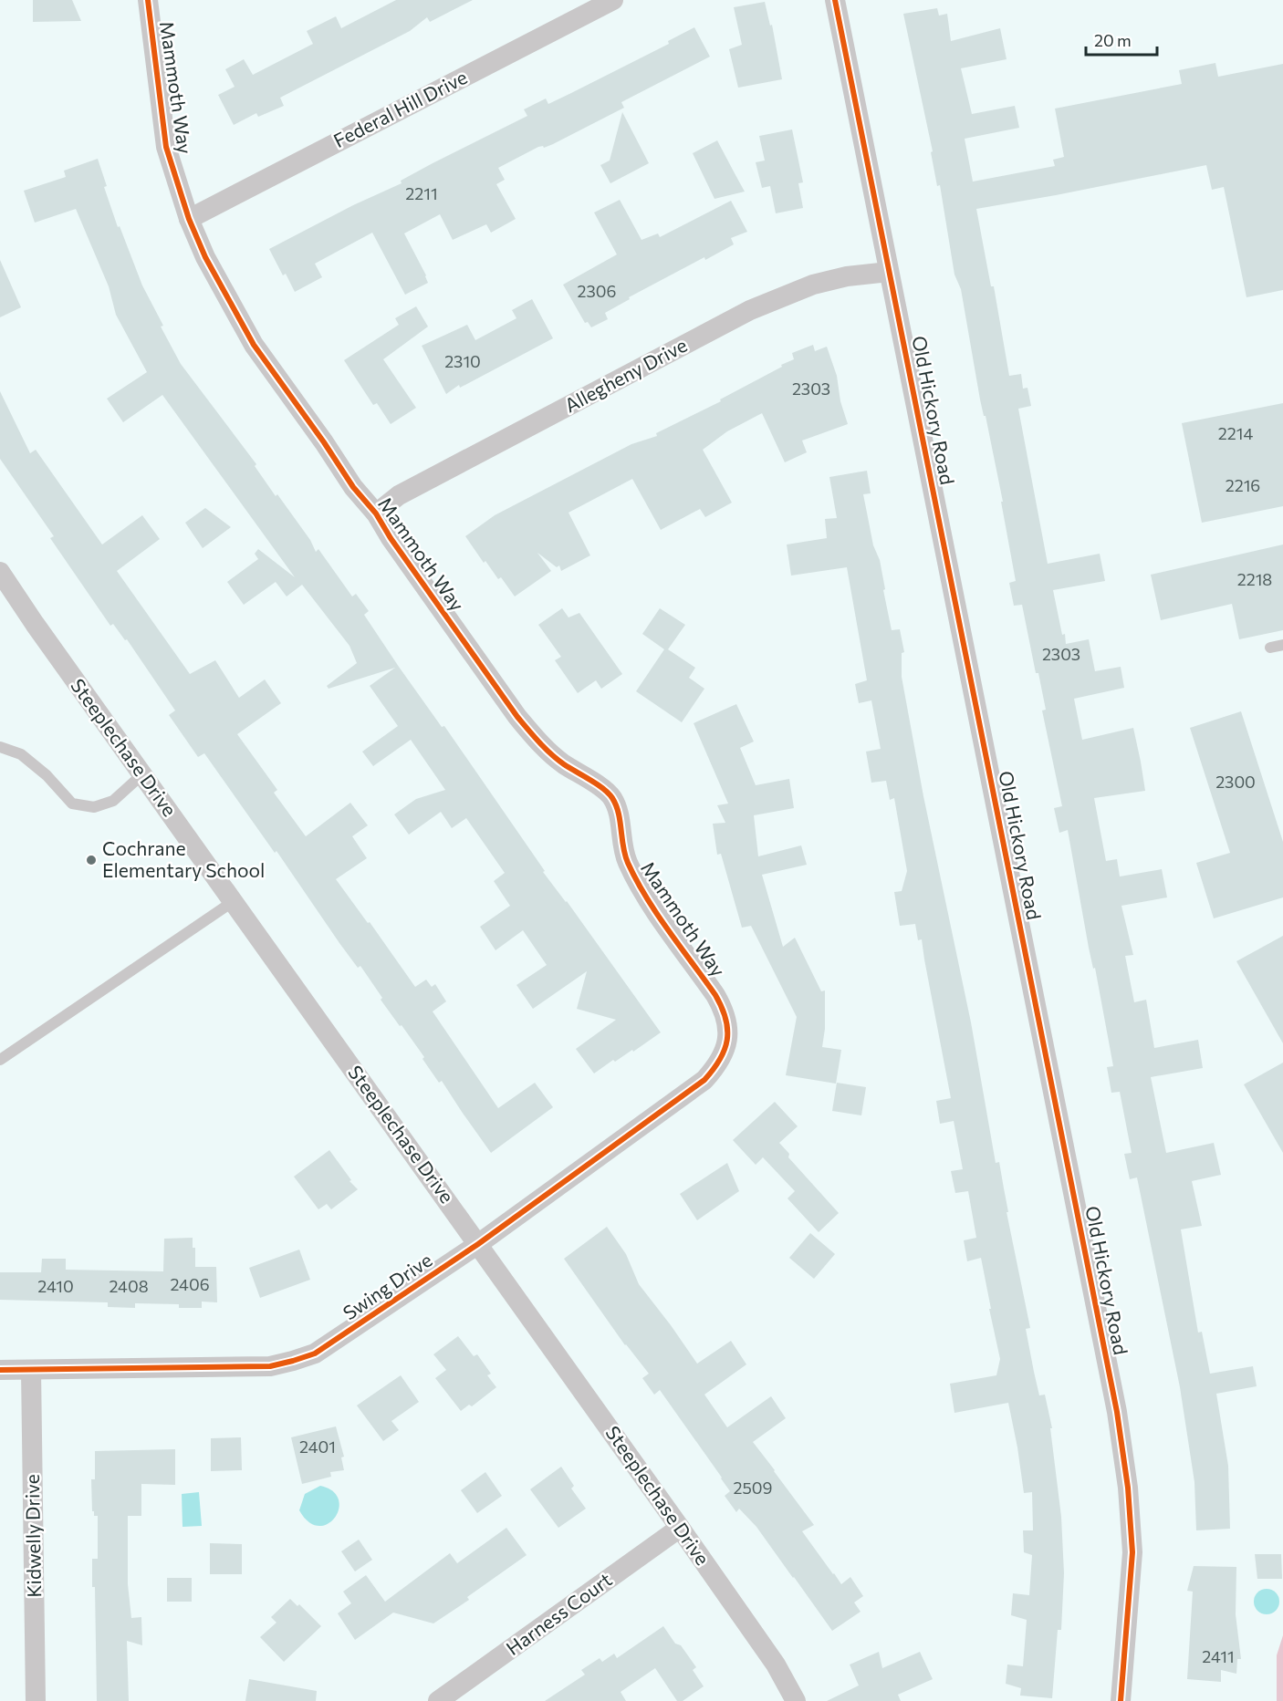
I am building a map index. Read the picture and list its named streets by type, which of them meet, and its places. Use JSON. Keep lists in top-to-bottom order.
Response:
{
  "streets": {
    "street": [
      "Mammoth Way",
      "Federal Hill Drive",
      "Allegheny Drive",
      "Old Hickory Road",
      "Steeplechase Drive",
      "Swing Drive",
      "Kidwelly Drive",
      "Harness Court"
    ]
  },
  "crossings": [
    ["Mammoth Way", "Federal Hill Drive"],
    ["Mammoth Way", "Allegheny Drive"],
    ["Mammoth Way", "Swing Drive"],
    ["Allegheny Drive", "Old Hickory Road"],
    ["Steeplechase Drive", "Swing Drive"],
    ["Steeplechase Drive", "Harness Court"],
    ["Swing Drive", "Kidwelly Drive"]
  ],
  "places": ["Cochrane Elementary School"],
  "house_numbers": [
    "2211",
    "2306",
    "2310",
    "2303",
    "2214",
    "2216",
    "2218",
    "2303",
    "2300",
    "2406",
    "2410",
    "2408",
    "2401",
    "2509",
    "2411"
  ],
  "scale_bar": "20 m"
}
